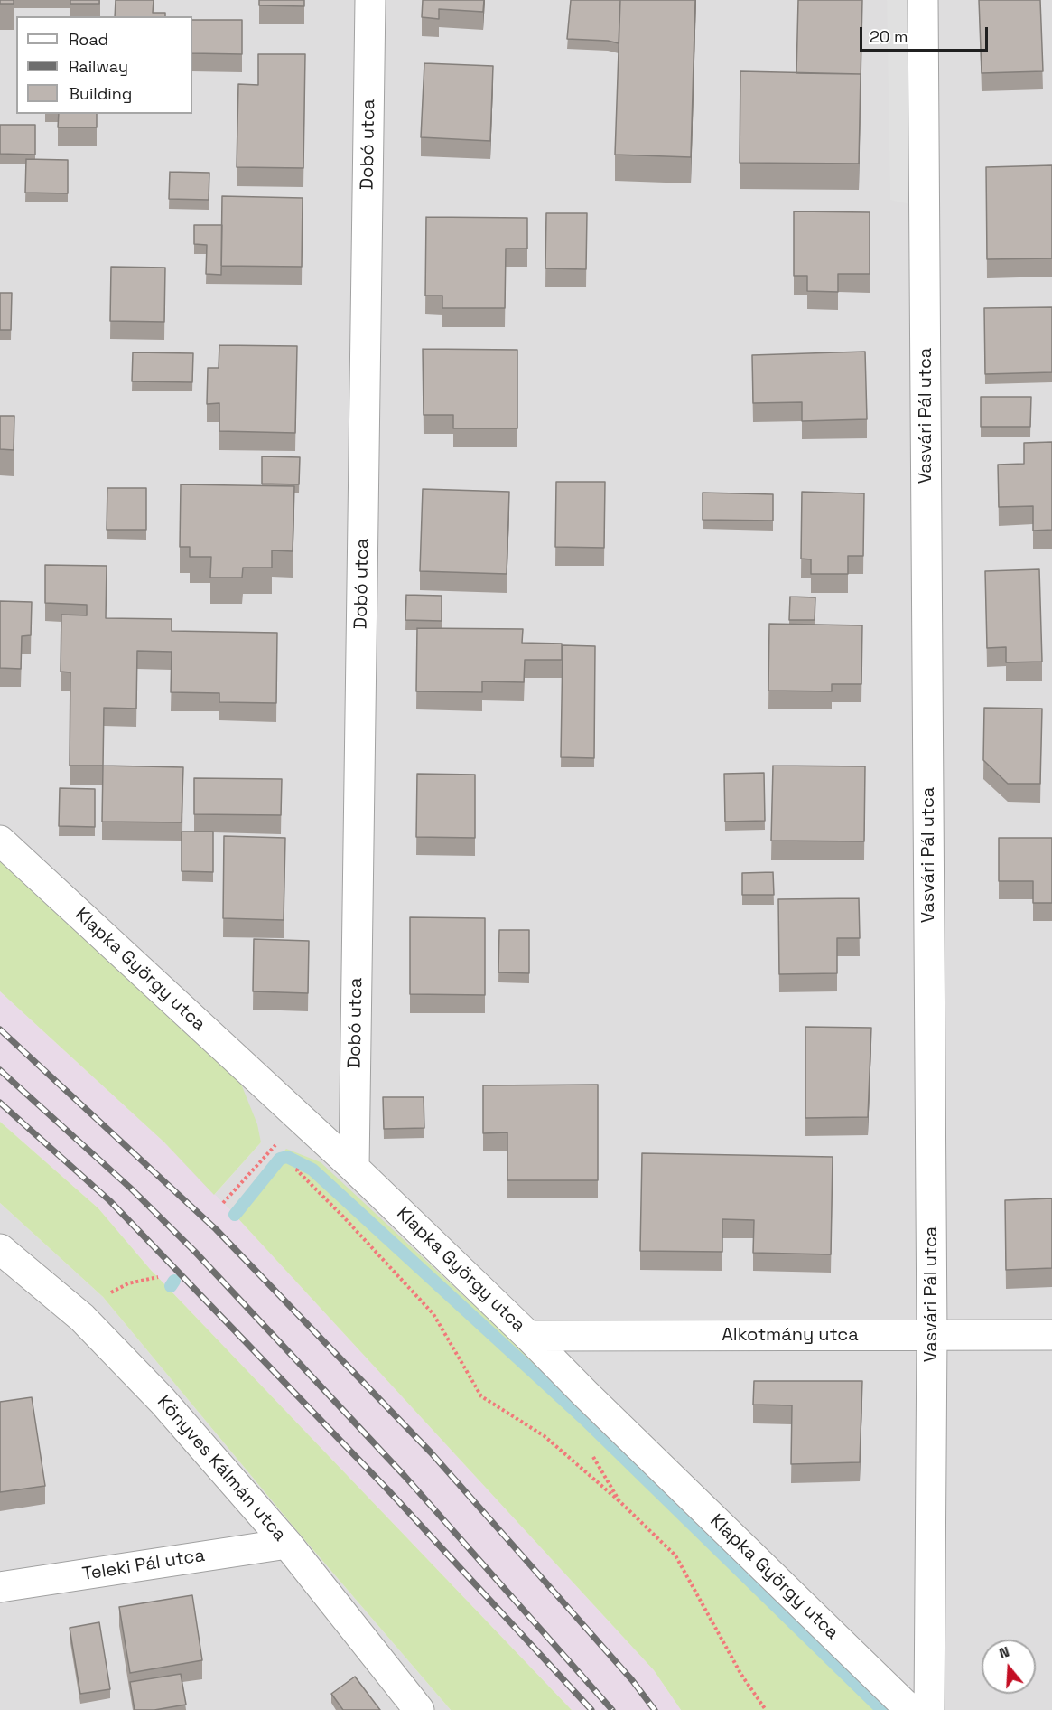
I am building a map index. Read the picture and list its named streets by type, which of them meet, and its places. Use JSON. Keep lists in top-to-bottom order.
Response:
{
  "streets": {
    "street": [
      "Dobó utca",
      "Vasvári Pál utca",
      "Klapka György utca",
      "Alkotmány utca",
      "Könyves Kálmán utca",
      "Teleki Pál utca"
    ]
  },
  "crossings": [
    ["Dobó utca", "Klapka György utca"],
    ["Vasvári Pál utca", "Alkotmány utca"],
    ["Klapka György utca", "Alkotmány utca"],
    ["Könyves Kálmán utca", "Teleki Pál utca"]
  ],
  "legend": ["Road", "Railway", "Building"],
  "scale_bar": "20 m",
  "north": "top"
}
